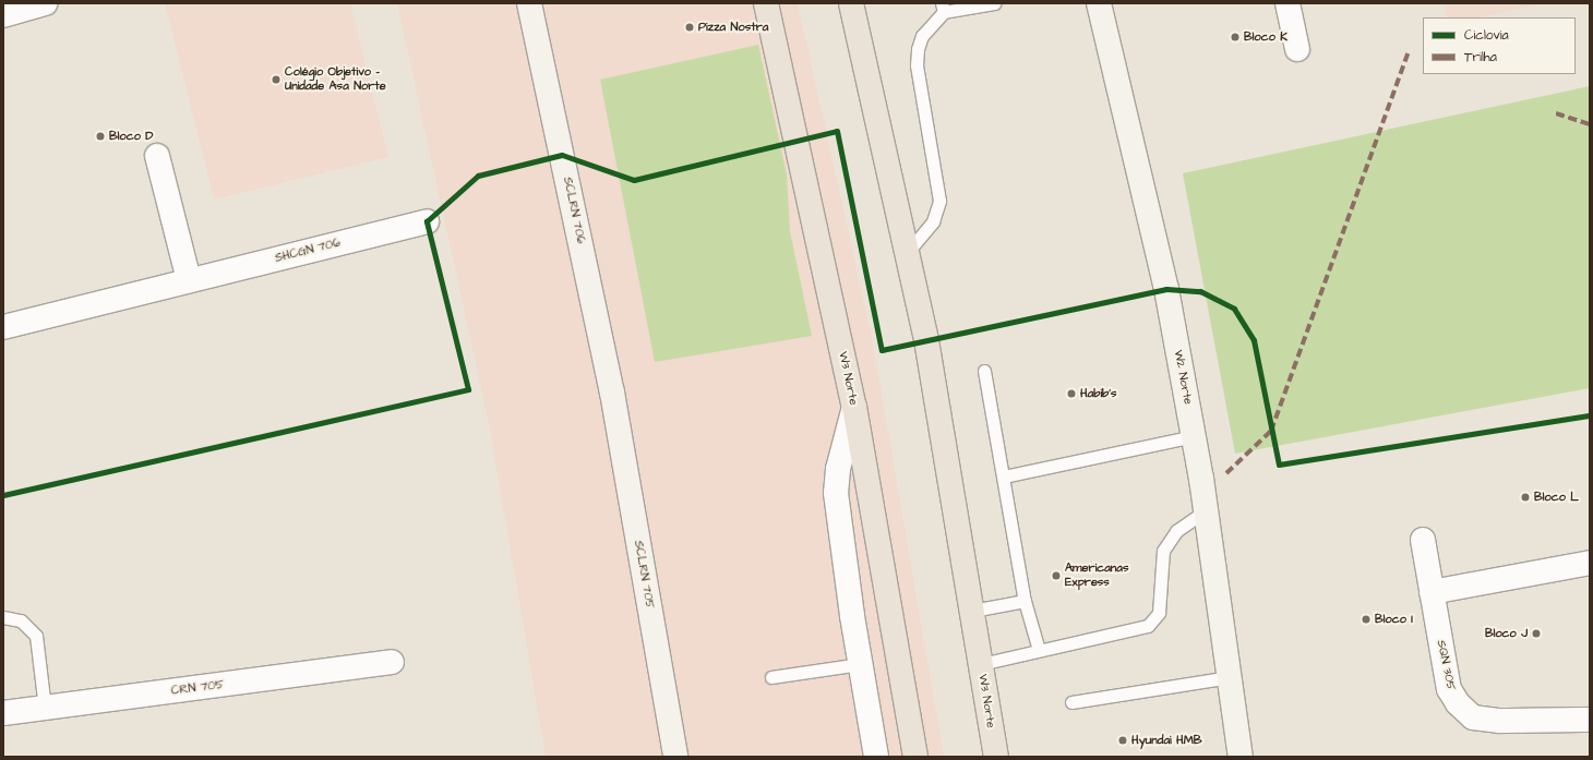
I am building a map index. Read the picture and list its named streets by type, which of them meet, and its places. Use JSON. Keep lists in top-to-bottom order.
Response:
{
  "streets": {
    "main road": ["W3 Norte"],
    "street": [
      "SCLRN 706",
      "SHCGN 706",
      "W2 Norte",
      "SCLRN 705",
      "SQN 305",
      "CRN 705"
    ]
  },
  "crossings": [
    ["SCLRN 706", "SCLRN 705"]
  ],
  "places": [
    "Pizza Nostra",
    "Bloco K",
    "Colégio Objetivo - Unidade Asa Norte",
    "Bloco D",
    "Habib's",
    "Bloco L",
    "Americanas Express",
    "Bloco I",
    "Bloco J",
    "Hyundai HMB"
  ],
  "legend": ["Ciclovia", "Trilha"]
}
